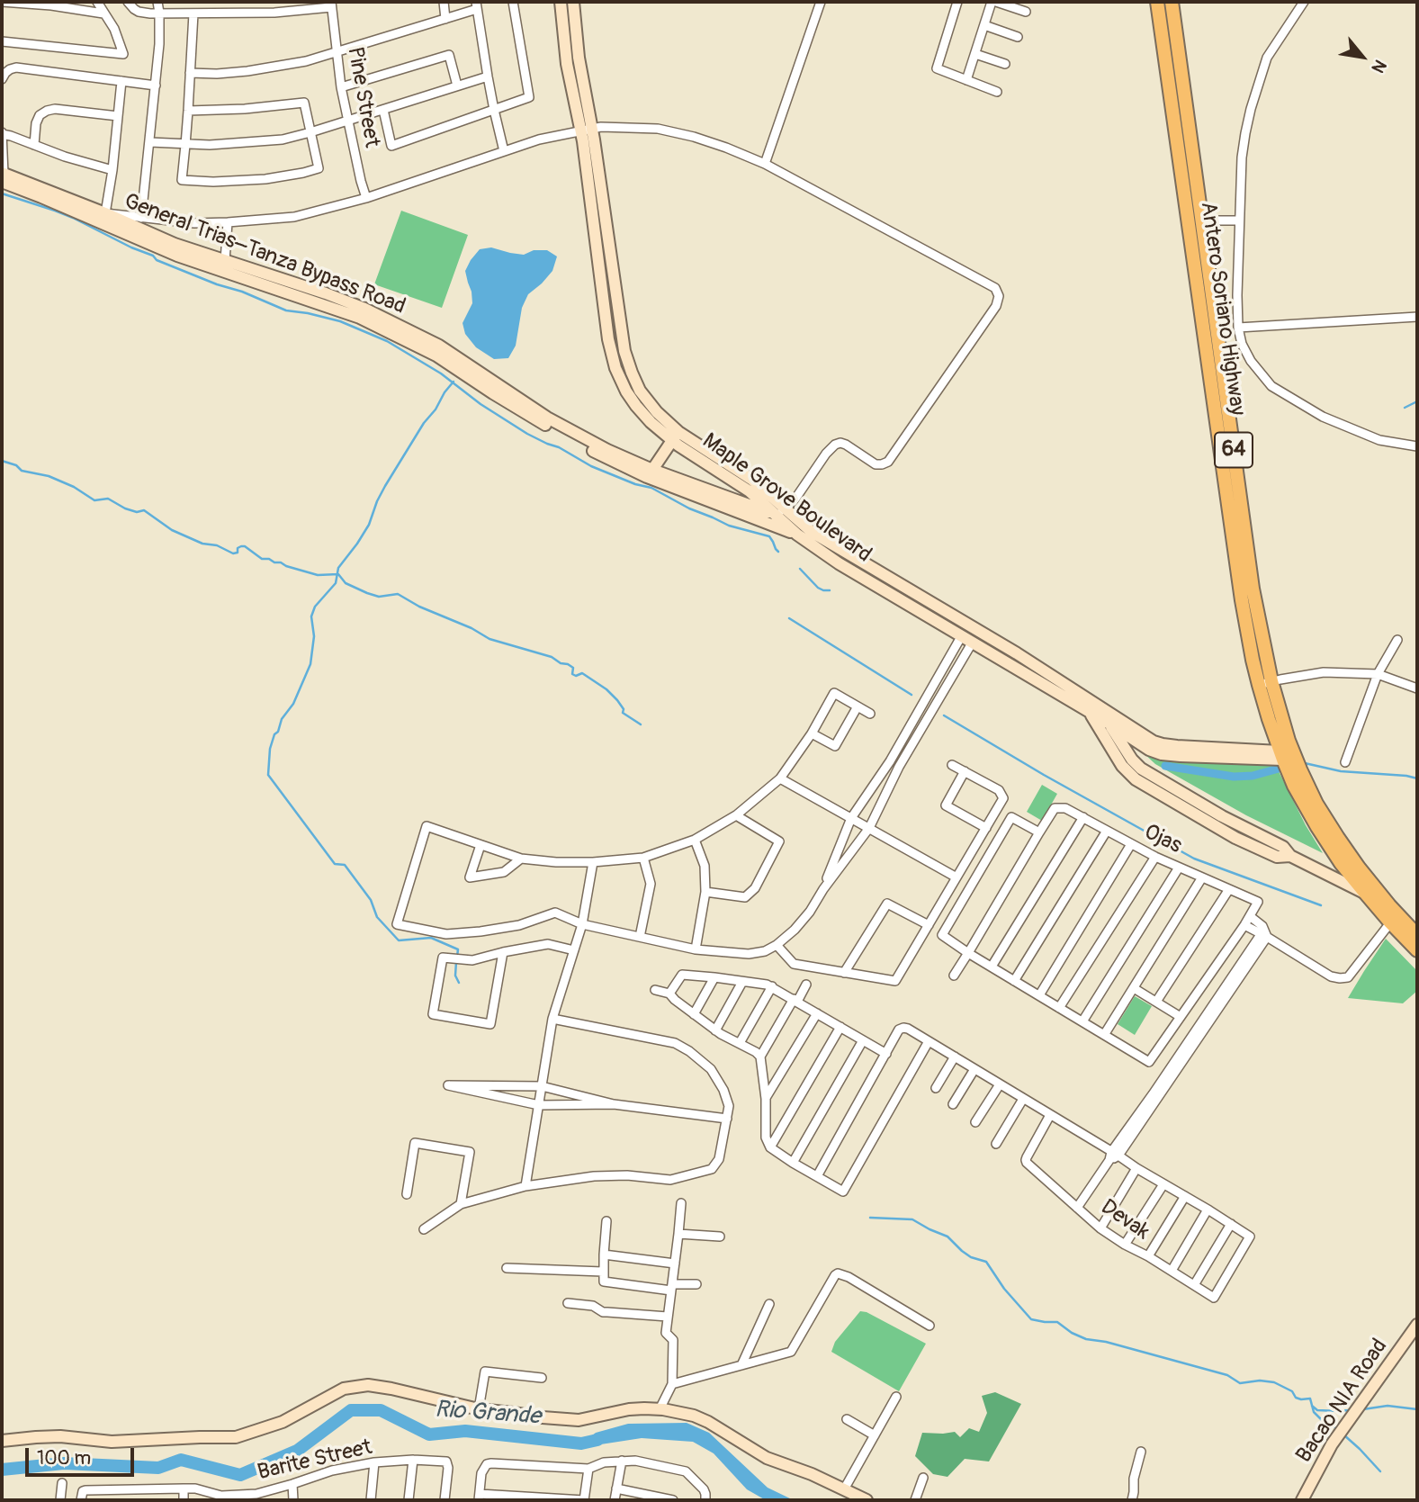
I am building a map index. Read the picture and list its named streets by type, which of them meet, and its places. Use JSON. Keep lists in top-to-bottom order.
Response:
{
  "streets": {
    "main road": [
      "General Trias–Tanza Bypass Road",
      "Antero Soriano Highway",
      "64",
      "Maple Grove Boulevard",
      "Bacao NIA Road"
    ],
    "street": [
      "Pine Street",
      "Ojas",
      "Devak",
      "Barite Street"
    ]
  },
  "crossings": [
    ["General Trias–Tanza Bypass Road", "Maple Grove Boulevard"],
    ["Antero Soriano Highway", "Maple Grove Boulevard"]
  ],
  "water": ["Rio Grande"],
  "scale_bar": "100 m",
  "north": "bottom right"
}
